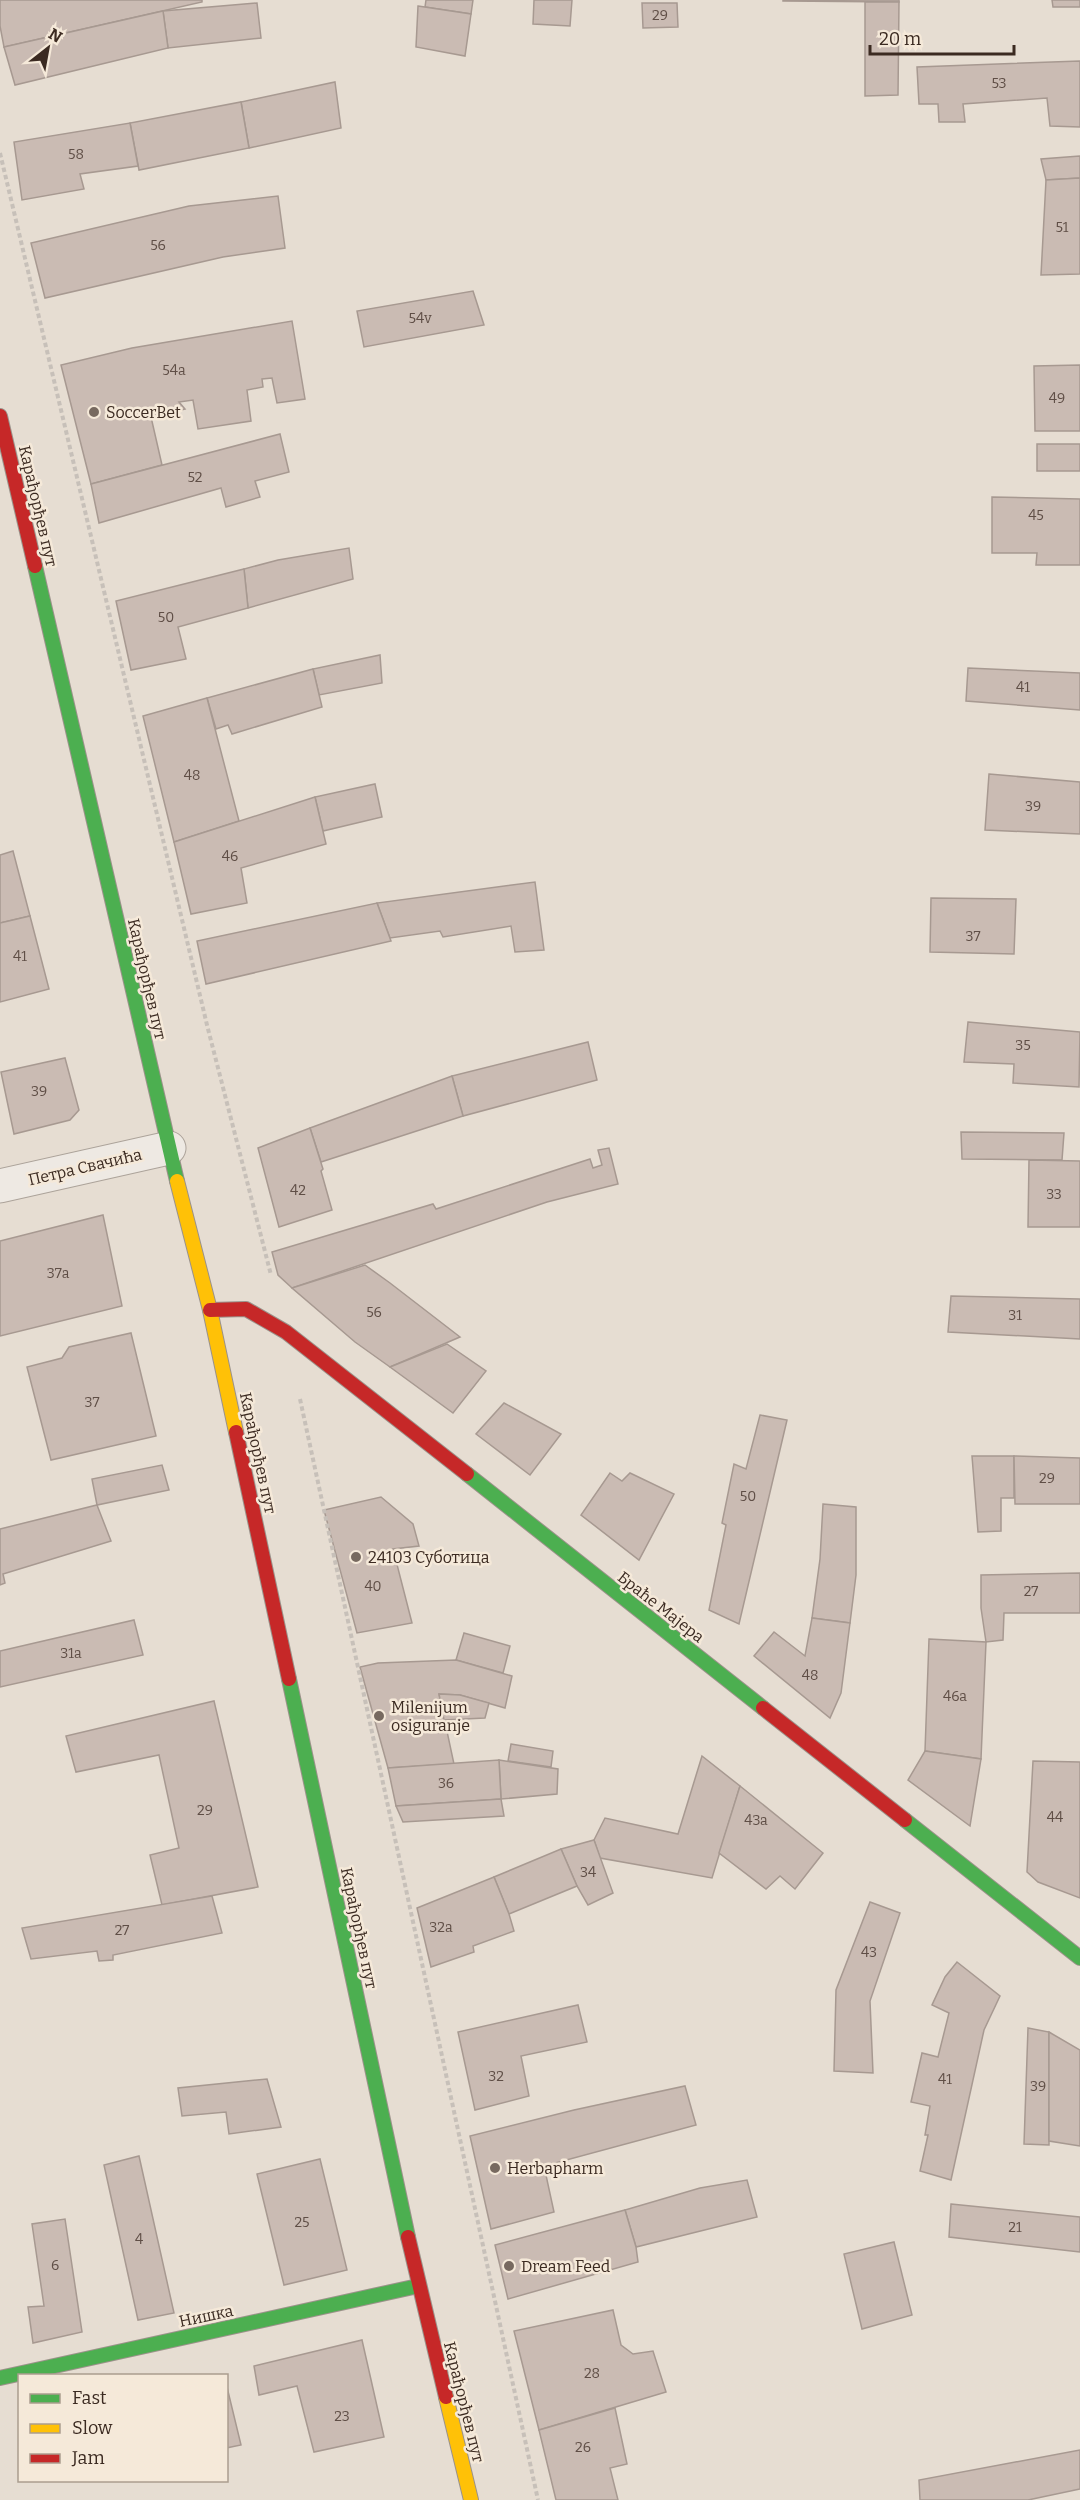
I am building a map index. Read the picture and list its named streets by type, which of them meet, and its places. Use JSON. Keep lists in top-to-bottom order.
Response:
{
  "streets": {
    "main road": ["Карађорђев пут", "Браће Мајера", "Нишка"],
    "street": ["Петра Свачића"]
  },
  "crossings": [
    ["Карађорђев пут", "Петра Свачића"],
    ["Карађорђев пут", "Браће Мајера"],
    ["Карађорђев пут", "Нишка"]
  ],
  "places": [
    "SoccerBet",
    "24103 Суботица",
    "Milenijum osiguranje",
    "Herbapharm",
    "Dream Feed"
  ],
  "house_numbers": [
    "29",
    "53",
    "58",
    "51",
    "56",
    "54v",
    "54a",
    "49",
    "52",
    "45",
    "50",
    "41",
    "48",
    "39",
    "46",
    "37",
    "41",
    "35",
    "39",
    "42",
    "33",
    "37a",
    "56",
    "31",
    "37",
    "29",
    "50",
    "40",
    "27",
    "31a",
    "48",
    "46a",
    "36",
    "29",
    "44",
    "43a",
    "34",
    "32a",
    "27",
    "43",
    "32",
    "41",
    "39",
    "25",
    "21",
    "4",
    "6",
    "28",
    "23",
    "26"
  ],
  "legend": ["Fast", "Slow", "Jam"],
  "scale_bar": "20 m",
  "north": "top right"
}
